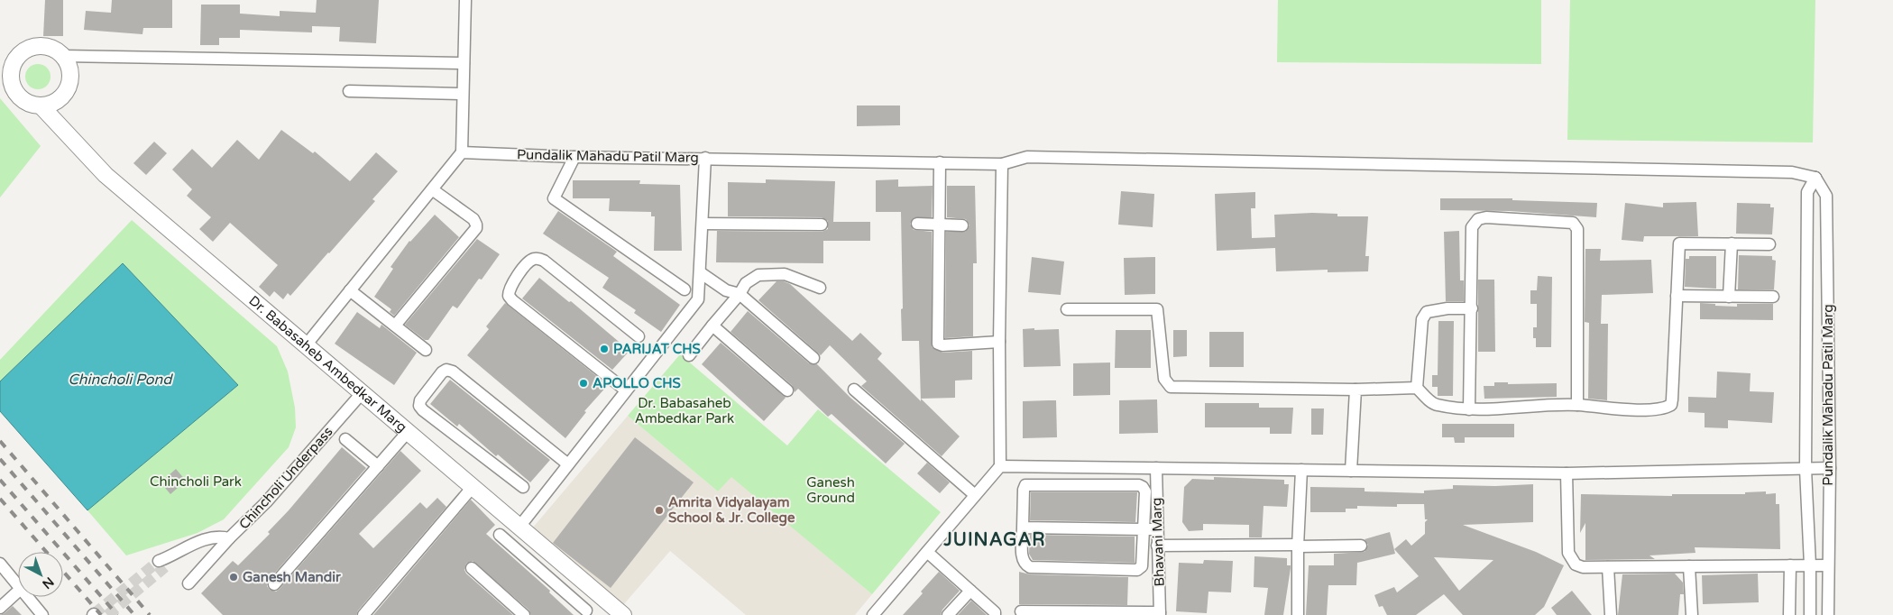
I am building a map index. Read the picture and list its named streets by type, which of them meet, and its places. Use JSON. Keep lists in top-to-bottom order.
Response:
{
  "streets": {
    "main road": ["Dr. Babasaheb Ambedkar Marg"],
    "street": ["Pundalik Mahadu Patil Marg", "Chincholi Underpass", "Bhavani Marg"]
  },
  "crossings": [
    ["Dr. Babasaheb Ambedkar Marg", "Chincholi Underpass"]
  ],
  "districts": ["JUINAGAR"],
  "water": ["Chincholi Pond"],
  "parks": ["Dr. Babasaheb Ambedkar Park", "Chincholi Park", "Ganesh Ground"],
  "places": [
    "PARIJAT CHS",
    "APOLLO CHS",
    "Amrita Vidyalayam School & Jr. College",
    "Ganesh Mandir"
  ],
  "north": "bottom right"
}
